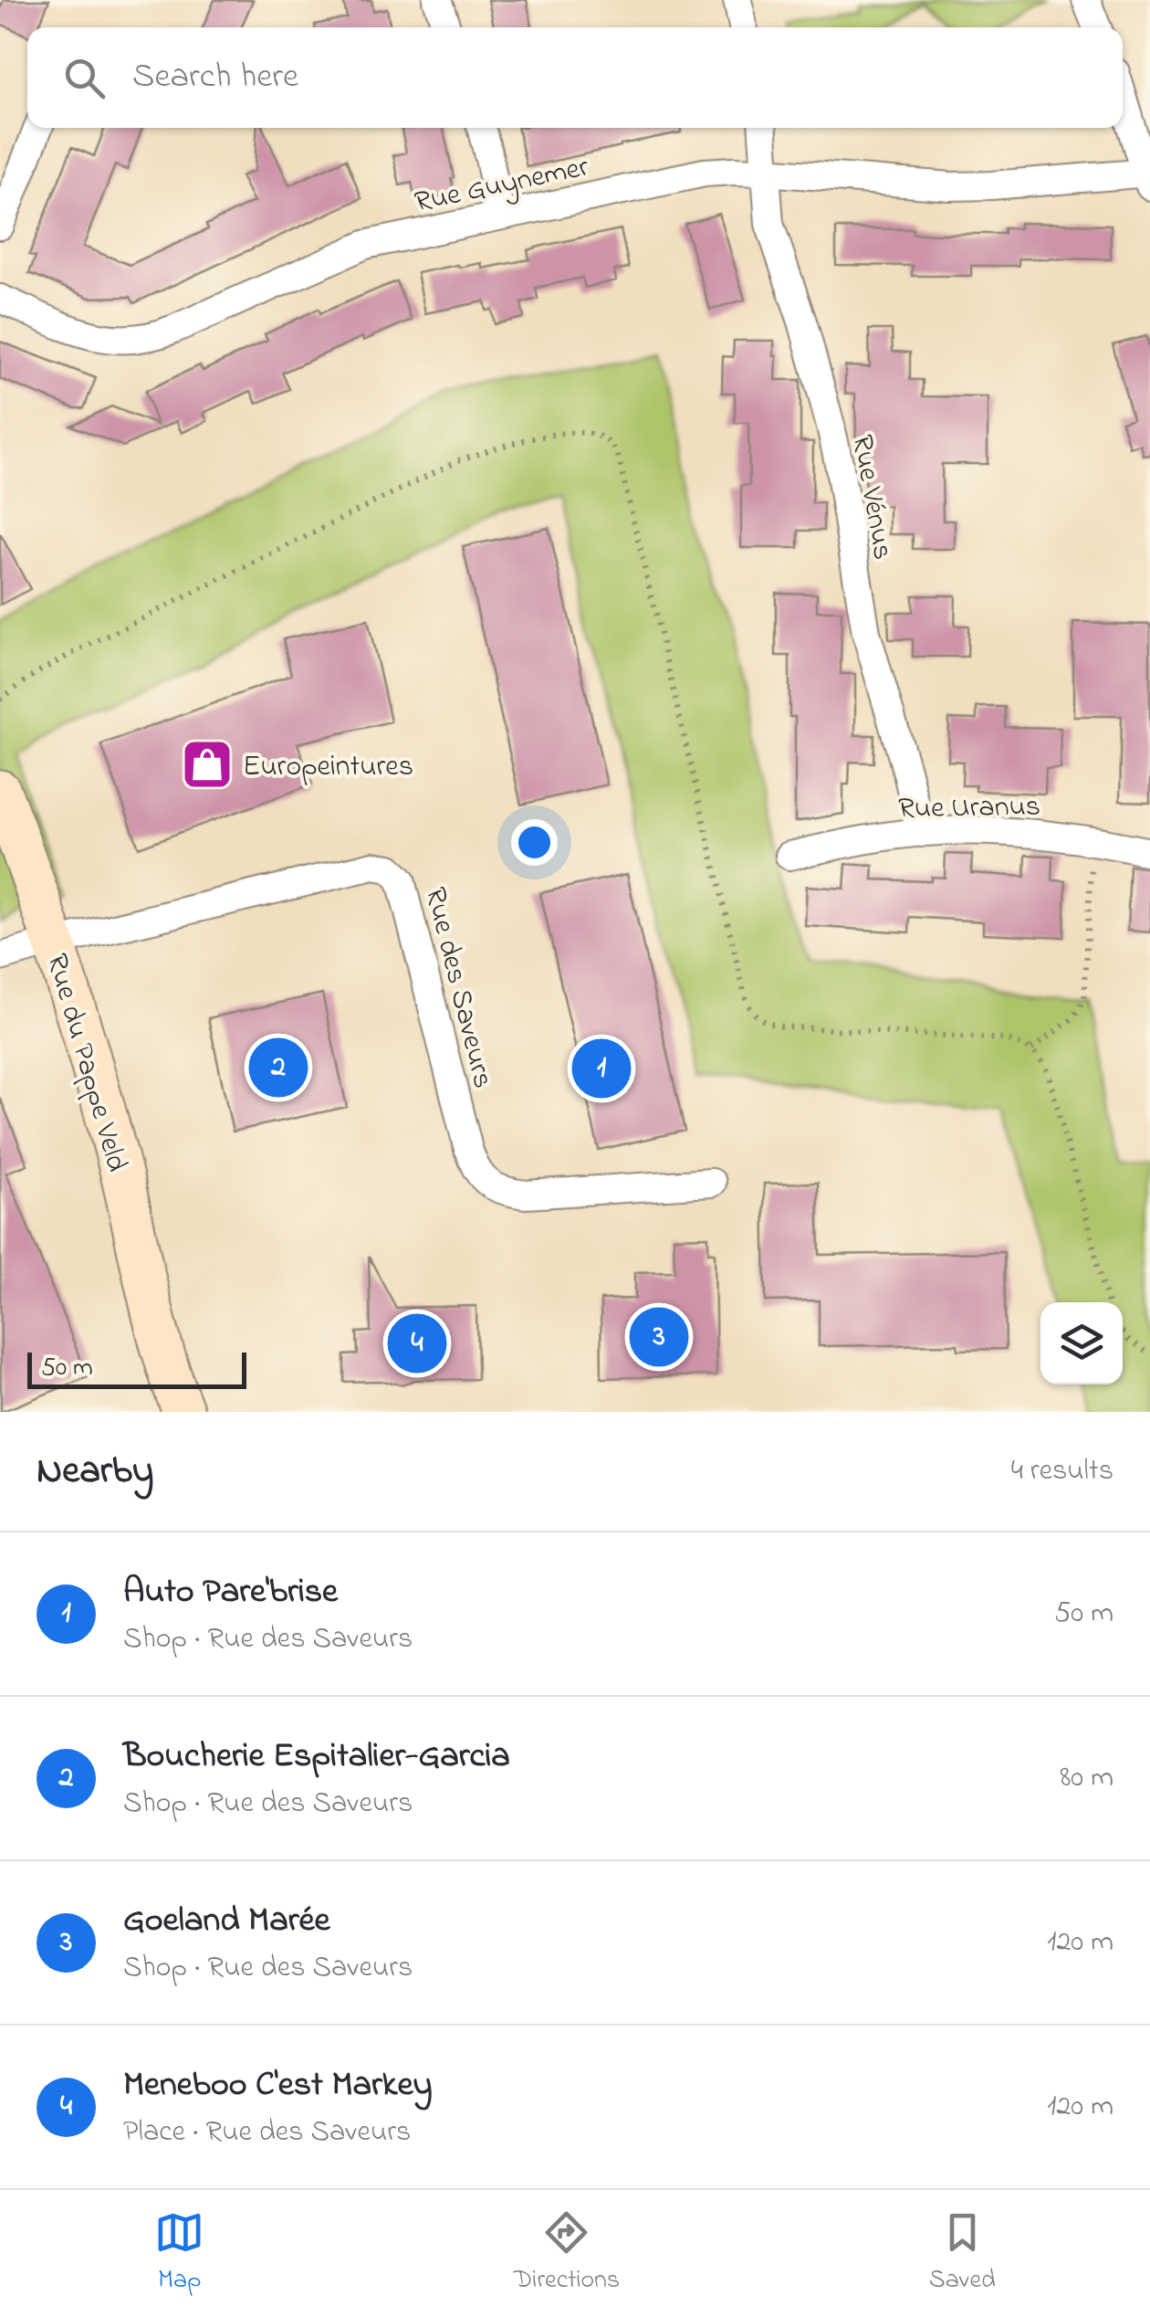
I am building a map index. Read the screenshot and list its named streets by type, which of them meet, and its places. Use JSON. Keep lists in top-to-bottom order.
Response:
{
  "streets": {
    "street": [
      "Rue Guynemer",
      "Rue Vénus",
      "Rue Uranus",
      "Rue des Saveurs",
      "Rue du Pappe Veld"
    ]
  },
  "crossings": [
    ["Rue Guynemer", "Rue Vénus"],
    ["Rue Vénus", "Rue Uranus"],
    ["Rue des Saveurs", "Rue du Pappe Veld"]
  ],
  "places": {
    "shop": ["Europeintures"]
  },
  "scale_bar": "50 m",
  "page": {
    "search": "Search here",
    "pins": [
      "2",
      "1",
      "3",
      "4"
    ],
    "scale": "50 m",
    "heading": ["Nearby", "4 results"],
    "list": [
      {
        "mark": "1",
        "name": "Auto Pare'brise",
        "note": "Shop · Rue des Saveurs",
        "value": "50 m"
      },
      {
        "mark": "2",
        "name": "Boucherie Espitalier-Garcia",
        "note": "Shop · Rue des Saveurs",
        "value": "80 m"
      },
      {
        "mark": "3",
        "name": "Goeland Marée",
        "note": "Shop · Rue des Saveurs",
        "value": "120 m"
      },
      {
        "mark": "4",
        "name": "Meneboo C'est Markey",
        "note": "Place · Rue des Saveurs",
        "value": "120 m"
      }
    ],
    "nav": ["Map", "Directions", "Saved"]
  }
}
